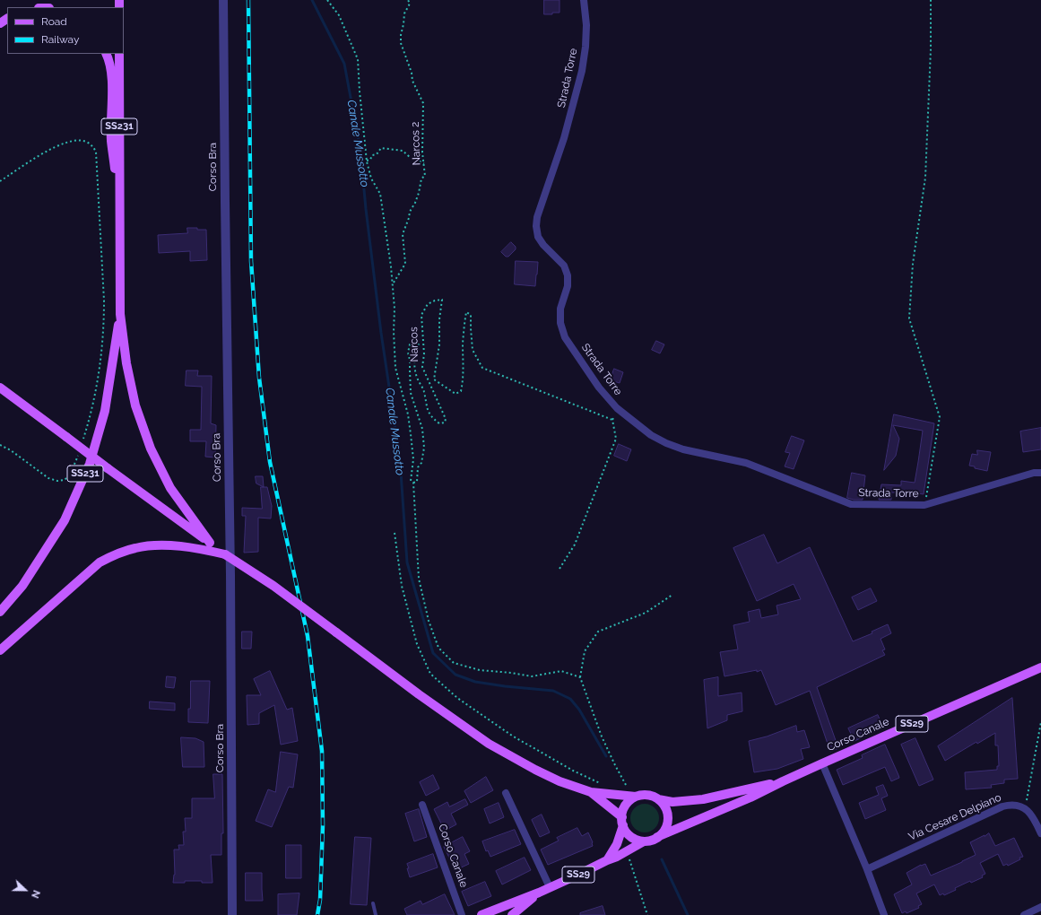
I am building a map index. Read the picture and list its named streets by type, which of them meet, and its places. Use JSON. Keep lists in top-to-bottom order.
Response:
{
  "streets": {
    "main road": ["SS231", "SS29", "Corso Canale"],
    "street": ["Strada Torre", "Corso Bra", "Via Cesare Delpiano"],
    "path": ["Narcos 2", "Narcos"]
  },
  "crossings": [
    ["SS29", "Corso Canale"]
  ],
  "water": ["Canale Mussotto"],
  "legend": ["Road", "Railway"],
  "north": "right"
}
